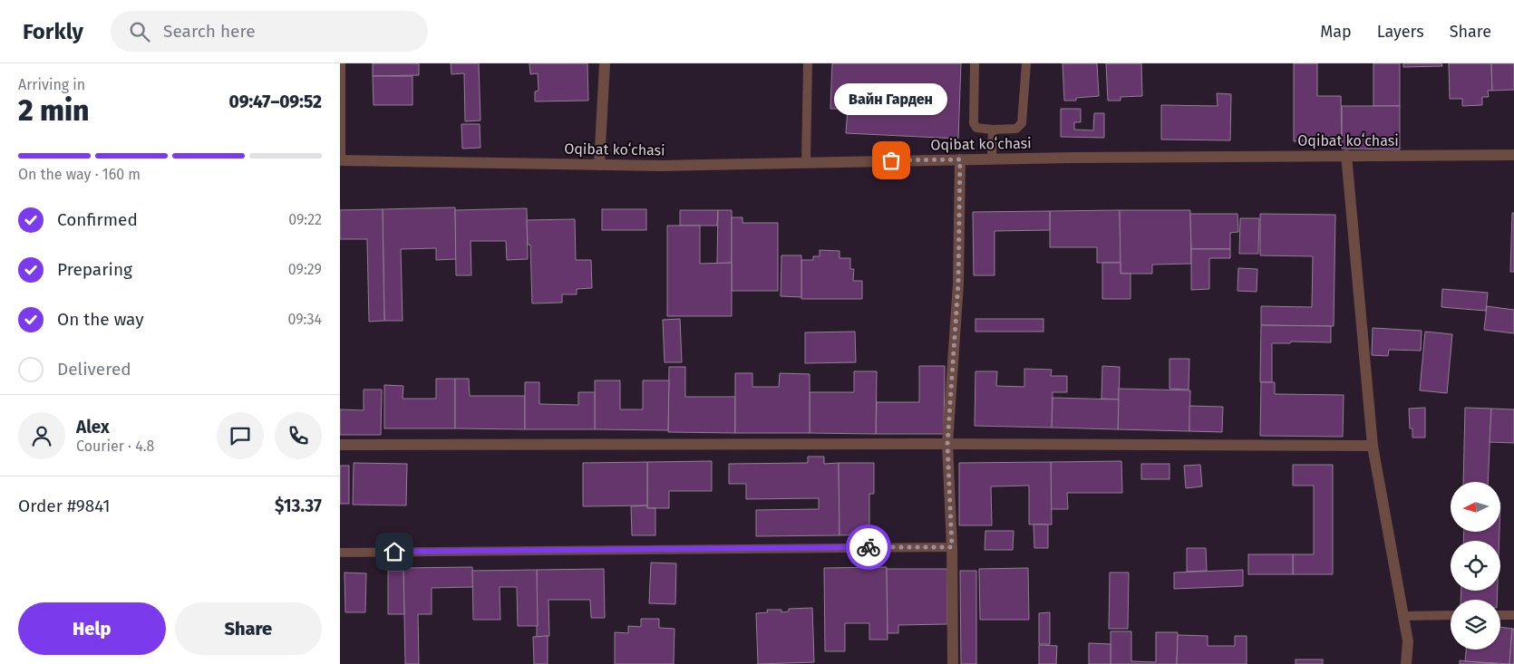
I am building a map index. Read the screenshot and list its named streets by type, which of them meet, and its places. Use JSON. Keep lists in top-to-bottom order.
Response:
{
  "streets": {
    "street": ["Oqibat koʻchasi"]
  },
  "places": ["Вайн Гарден"],
  "north": "left",
  "page": {
    "header": "Forkly",
    "search": "Search here",
    "nav": ["Map", "Layers", "Share"],
    "heading": ["2 min", "Arriving in", "09:47–09:52"],
    "panel": [
      "Alex",
      "Courier · 4.8",
      "Order #9841",
      "$13.37"
    ],
    "bubble": "Вайн Гарден",
    "bar": "On the way · 160 m",
    "list": [
      ["Confirmed", "09:22"],
      ["Preparing", "09:29"],
      ["On the way", "09:34"],
      "Delivered"
    ],
    "buttons": ["Help", "Share"]
  }
}
